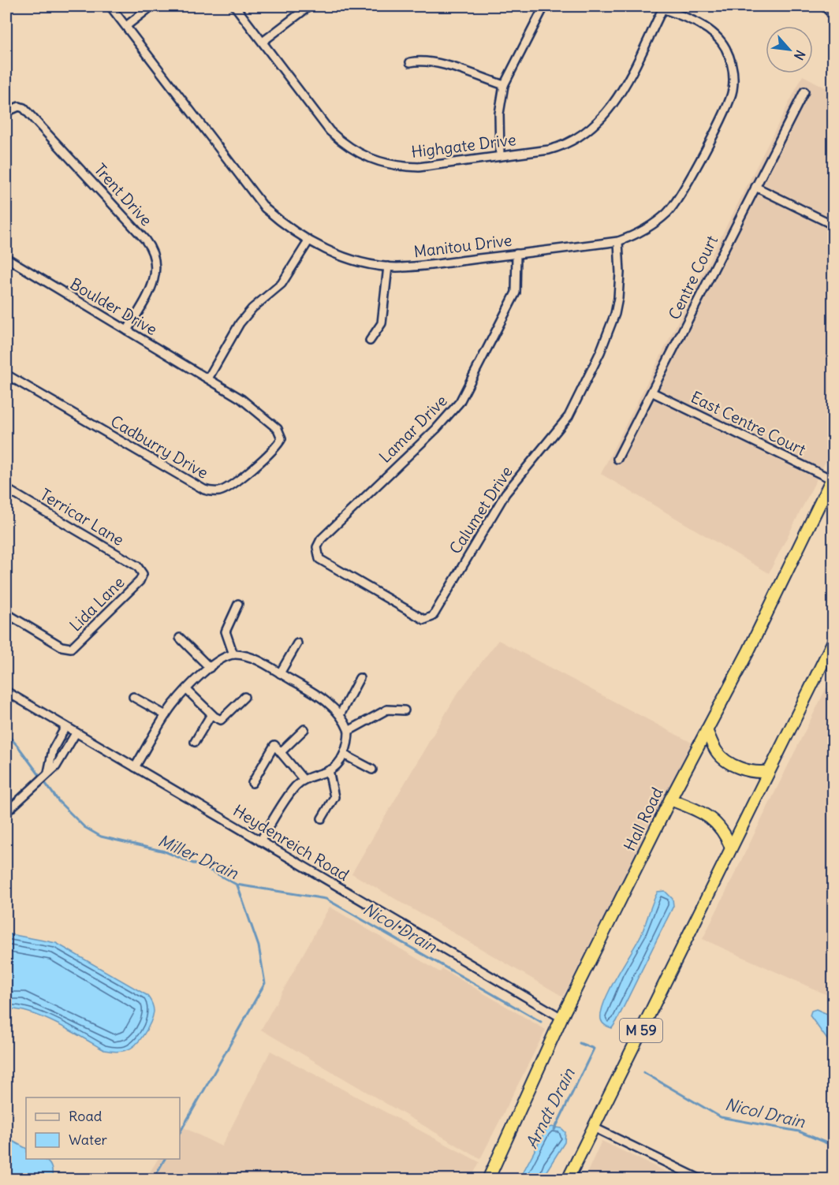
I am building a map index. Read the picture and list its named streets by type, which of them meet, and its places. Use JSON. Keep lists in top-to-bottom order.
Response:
{
  "streets": {
    "highway": ["Hall Road", "M 59"],
    "street": [
      "Highgate Drive",
      "Trent Drive",
      "Manitou Drive",
      "Centre Court",
      "Boulder Drive",
      "East Centre Court",
      "Lamar Drive",
      "Cadburry Drive",
      "Calumet Drive",
      "Terricar Lane",
      "Lida Lane",
      "Heydenreich Road"
    ]
  },
  "crossings": [
    ["Highgate Drive", "Manitou Drive"],
    ["Trent Drive", "Boulder Drive"],
    ["Manitou Drive", "Lamar Drive"],
    ["Manitou Drive", "Calumet Drive"],
    ["Centre Court", "East Centre Court"],
    ["Boulder Drive", "Cadburry Drive"],
    ["East Centre Court", "Hall Road"],
    ["Lamar Drive", "Calumet Drive"],
    ["Terricar Lane", "Lida Lane"],
    ["Hall Road", "Heydenreich Road"]
  ],
  "water": ["Miller Drain", "Nicol Drain", "Arndt Drain"],
  "legend": ["Road", "Water"],
  "north": "bottom right"
}
